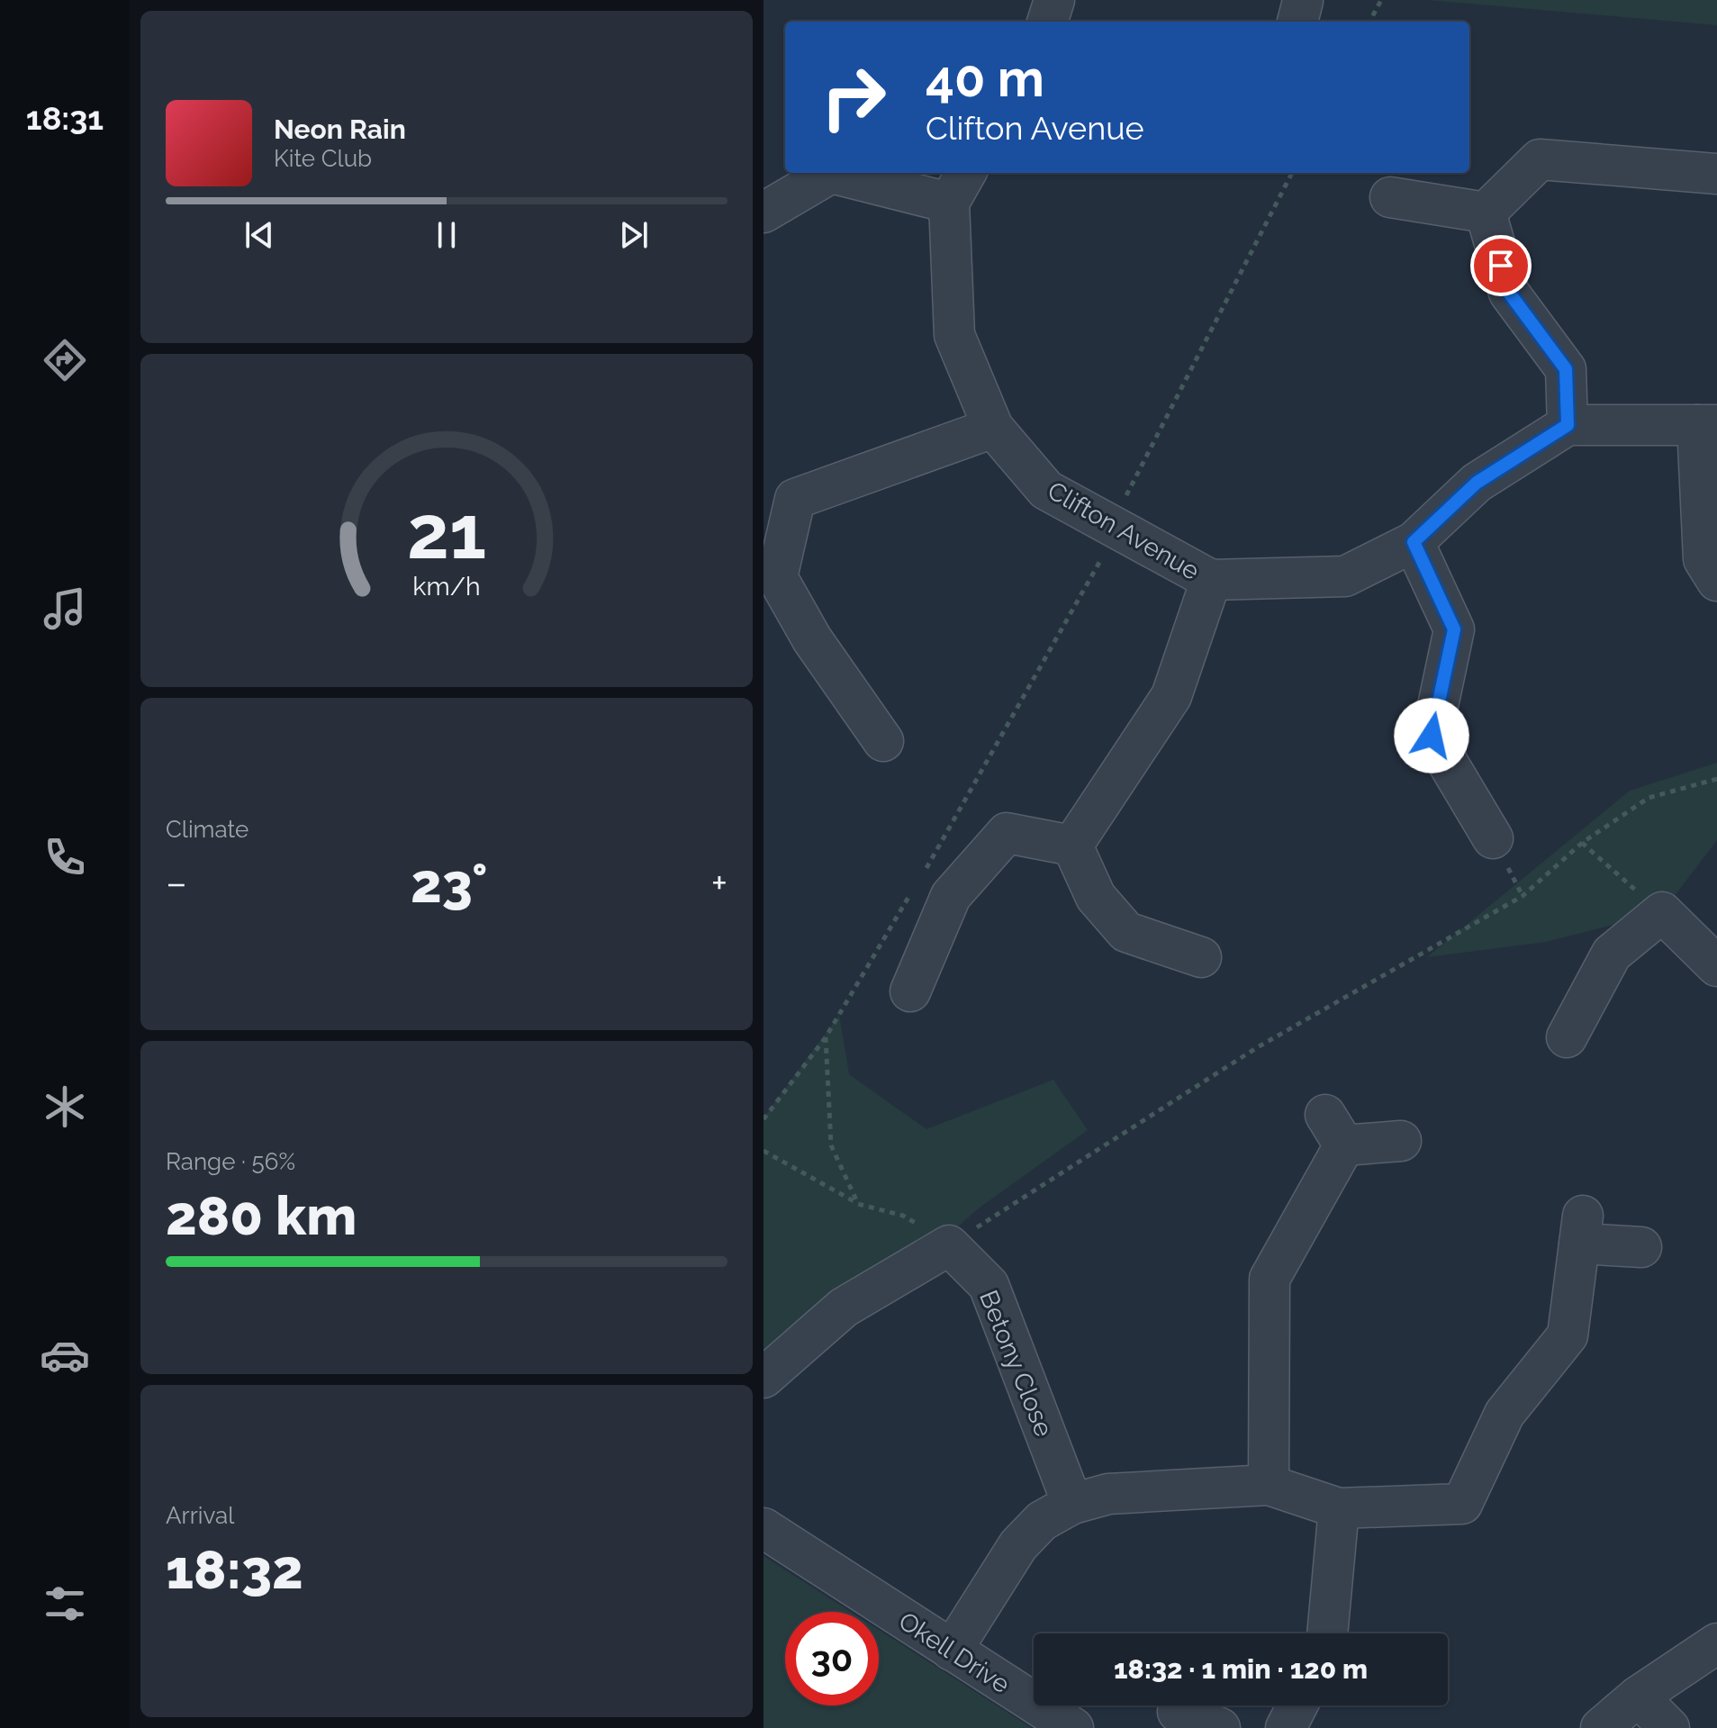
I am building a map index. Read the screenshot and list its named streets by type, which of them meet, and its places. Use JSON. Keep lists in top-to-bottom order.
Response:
{
  "streets": {
    "street": ["Clifton Avenue", "Betony Close", "Okell Drive"]
  },
  "page": {
    "tabs": "18:31",
    "turn": ["40 m", "Clifton Avenue"],
    "song": ["Neon Rain", "Kite Club"],
    "tile": [
      "Climate",
      ["Range · 56%", "280 km"],
      ["Arrival", "18:32"]
    ],
    "heat": ["−", "23°", "+"],
    "limit": "30",
    "trip": "18:32 · 1 min · 120 m",
    "gauge": ["21", "km/h"]
  }
}
